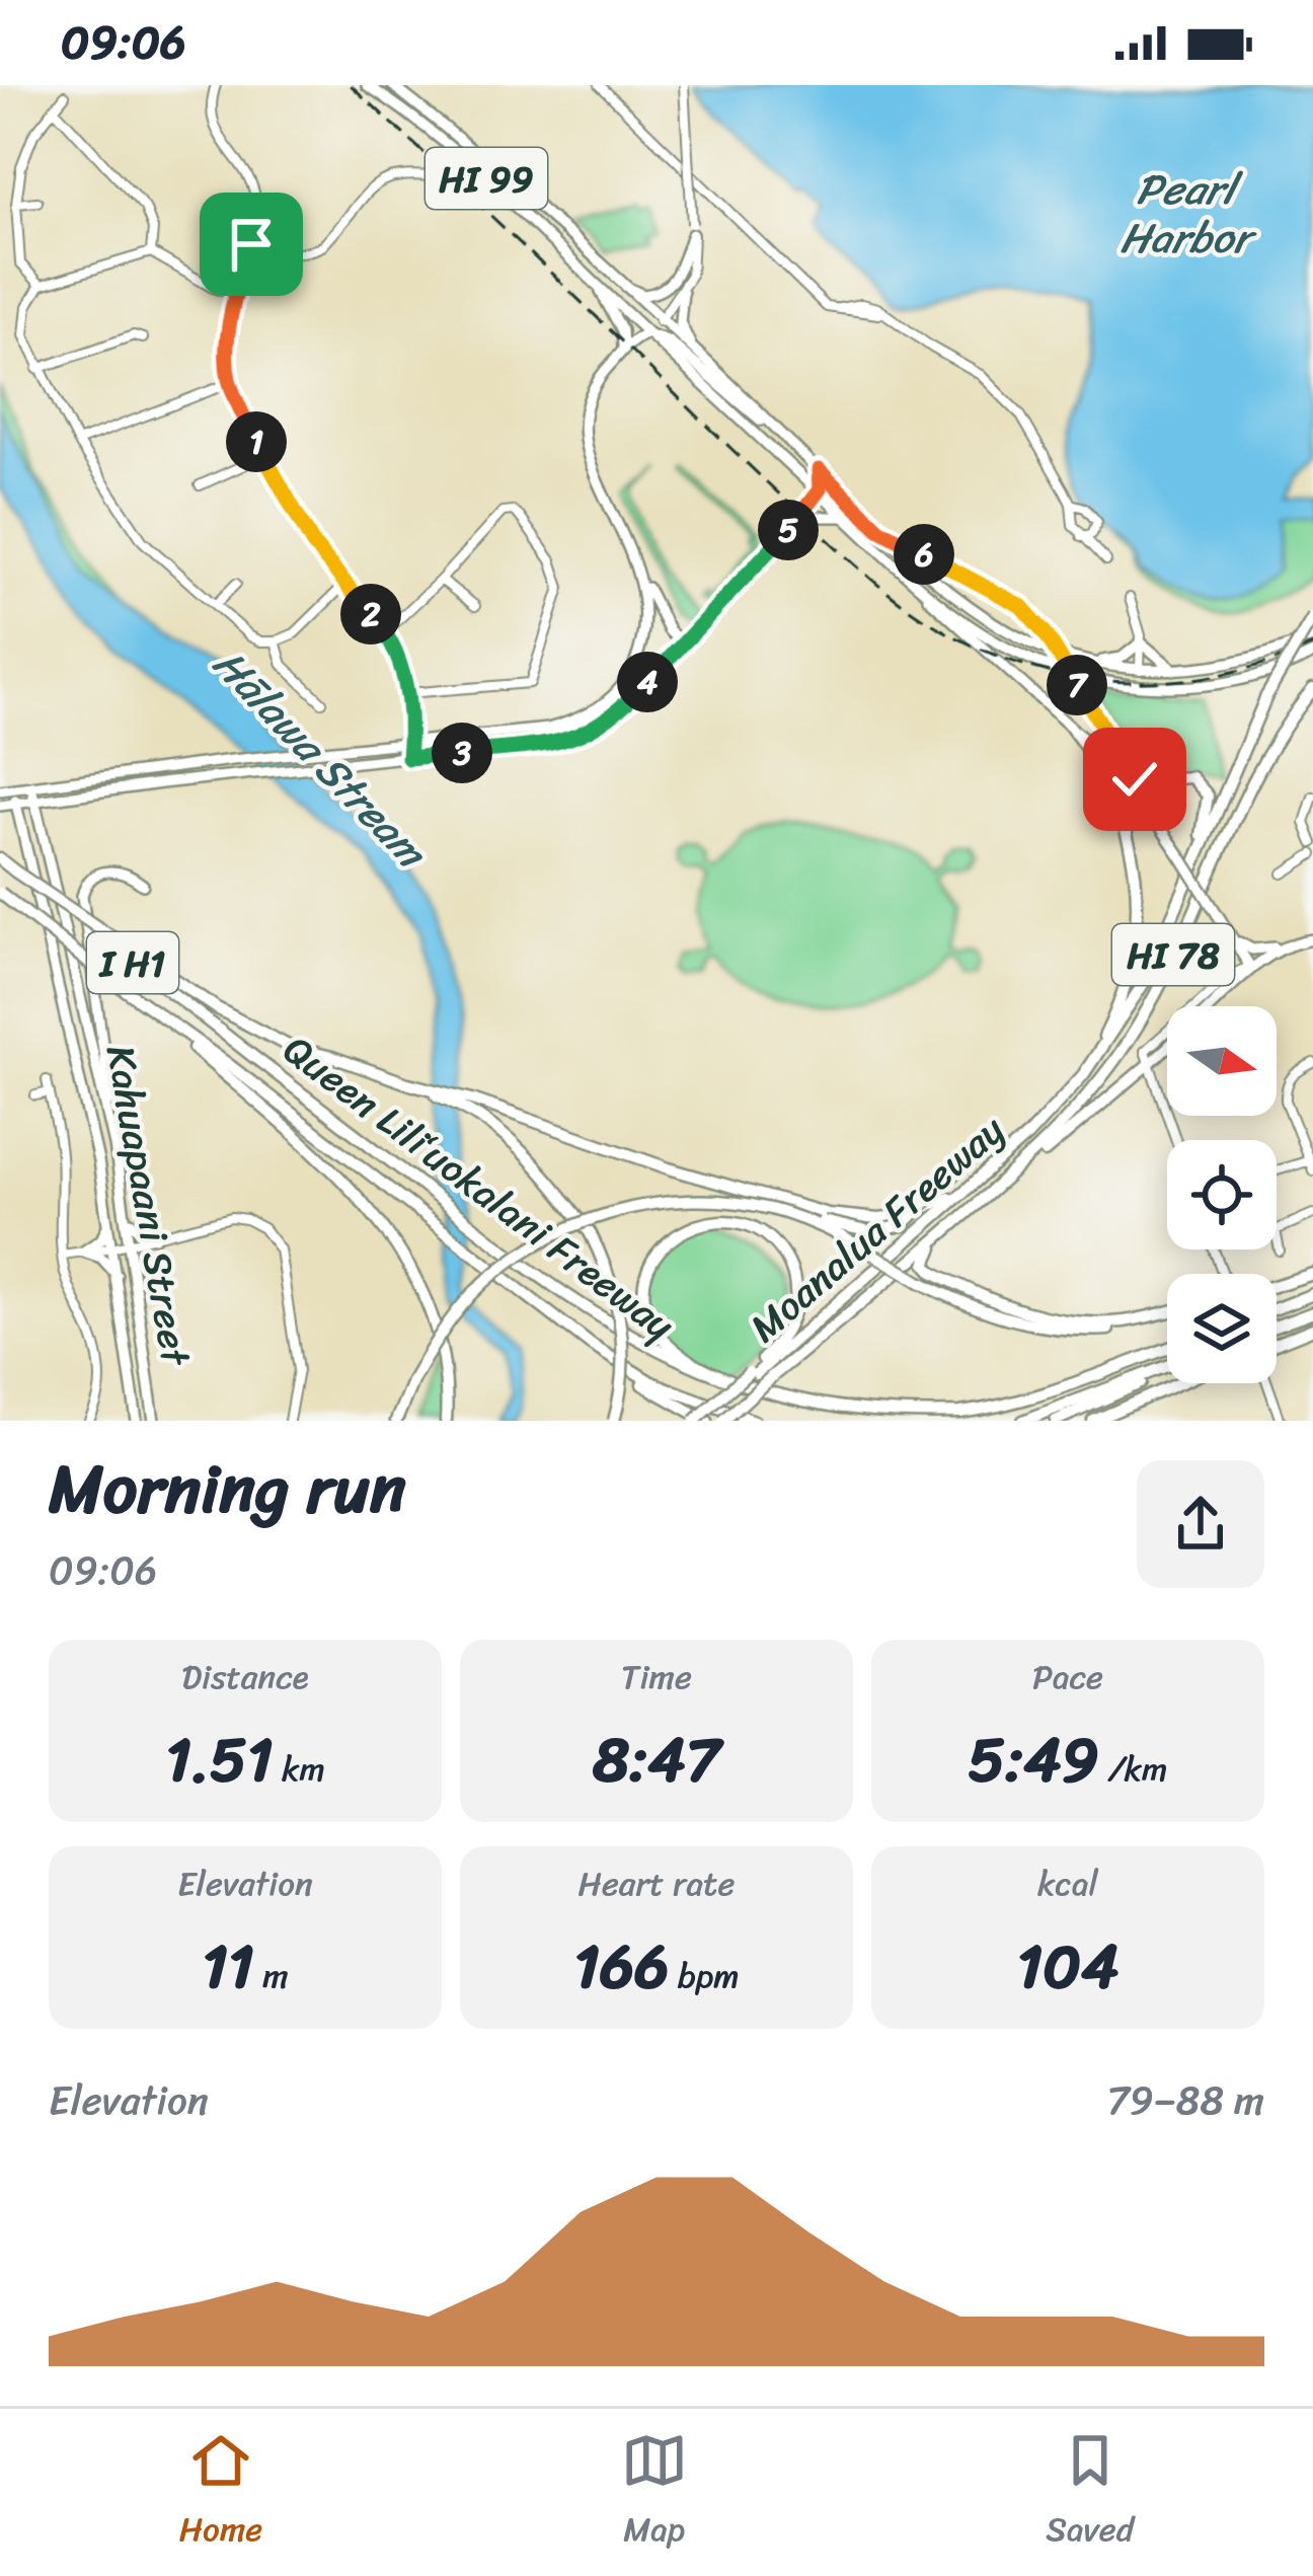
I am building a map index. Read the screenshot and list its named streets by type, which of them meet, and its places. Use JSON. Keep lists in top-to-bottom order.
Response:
{
  "streets": {
    "highway": [
      "HI 78",
      "I H1",
      "Queen Liliʻuokalani Freeway",
      "Moanalua Freeway"
    ],
    "main road": ["HI 99", "Kahuapaani Street"]
  },
  "crossings": [
    ["HI 78", "Moanalua Freeway"]
  ],
  "water": ["Pearl Harbor", "Hālawa Stream"],
  "north": "right",
  "page": {
    "status": "09:06",
    "pins": [
      "1",
      "5",
      "6",
      "2",
      "4",
      "7",
      "3"
    ],
    "heading": ["Morning run", "09:06"],
    "stats": [
      ["Distance", "1.51 km"],
      ["Time", "8:47"],
      ["Pace", "5:49 /km"],
      ["Elevation", "11 m"],
      ["Heart rate", "166 bpm"],
      ["kcal", "104"]
    ],
    "chart": ["Elevation", "79–88 m"],
    "tabs": ["Home", "Map", "Saved"]
  }
}
